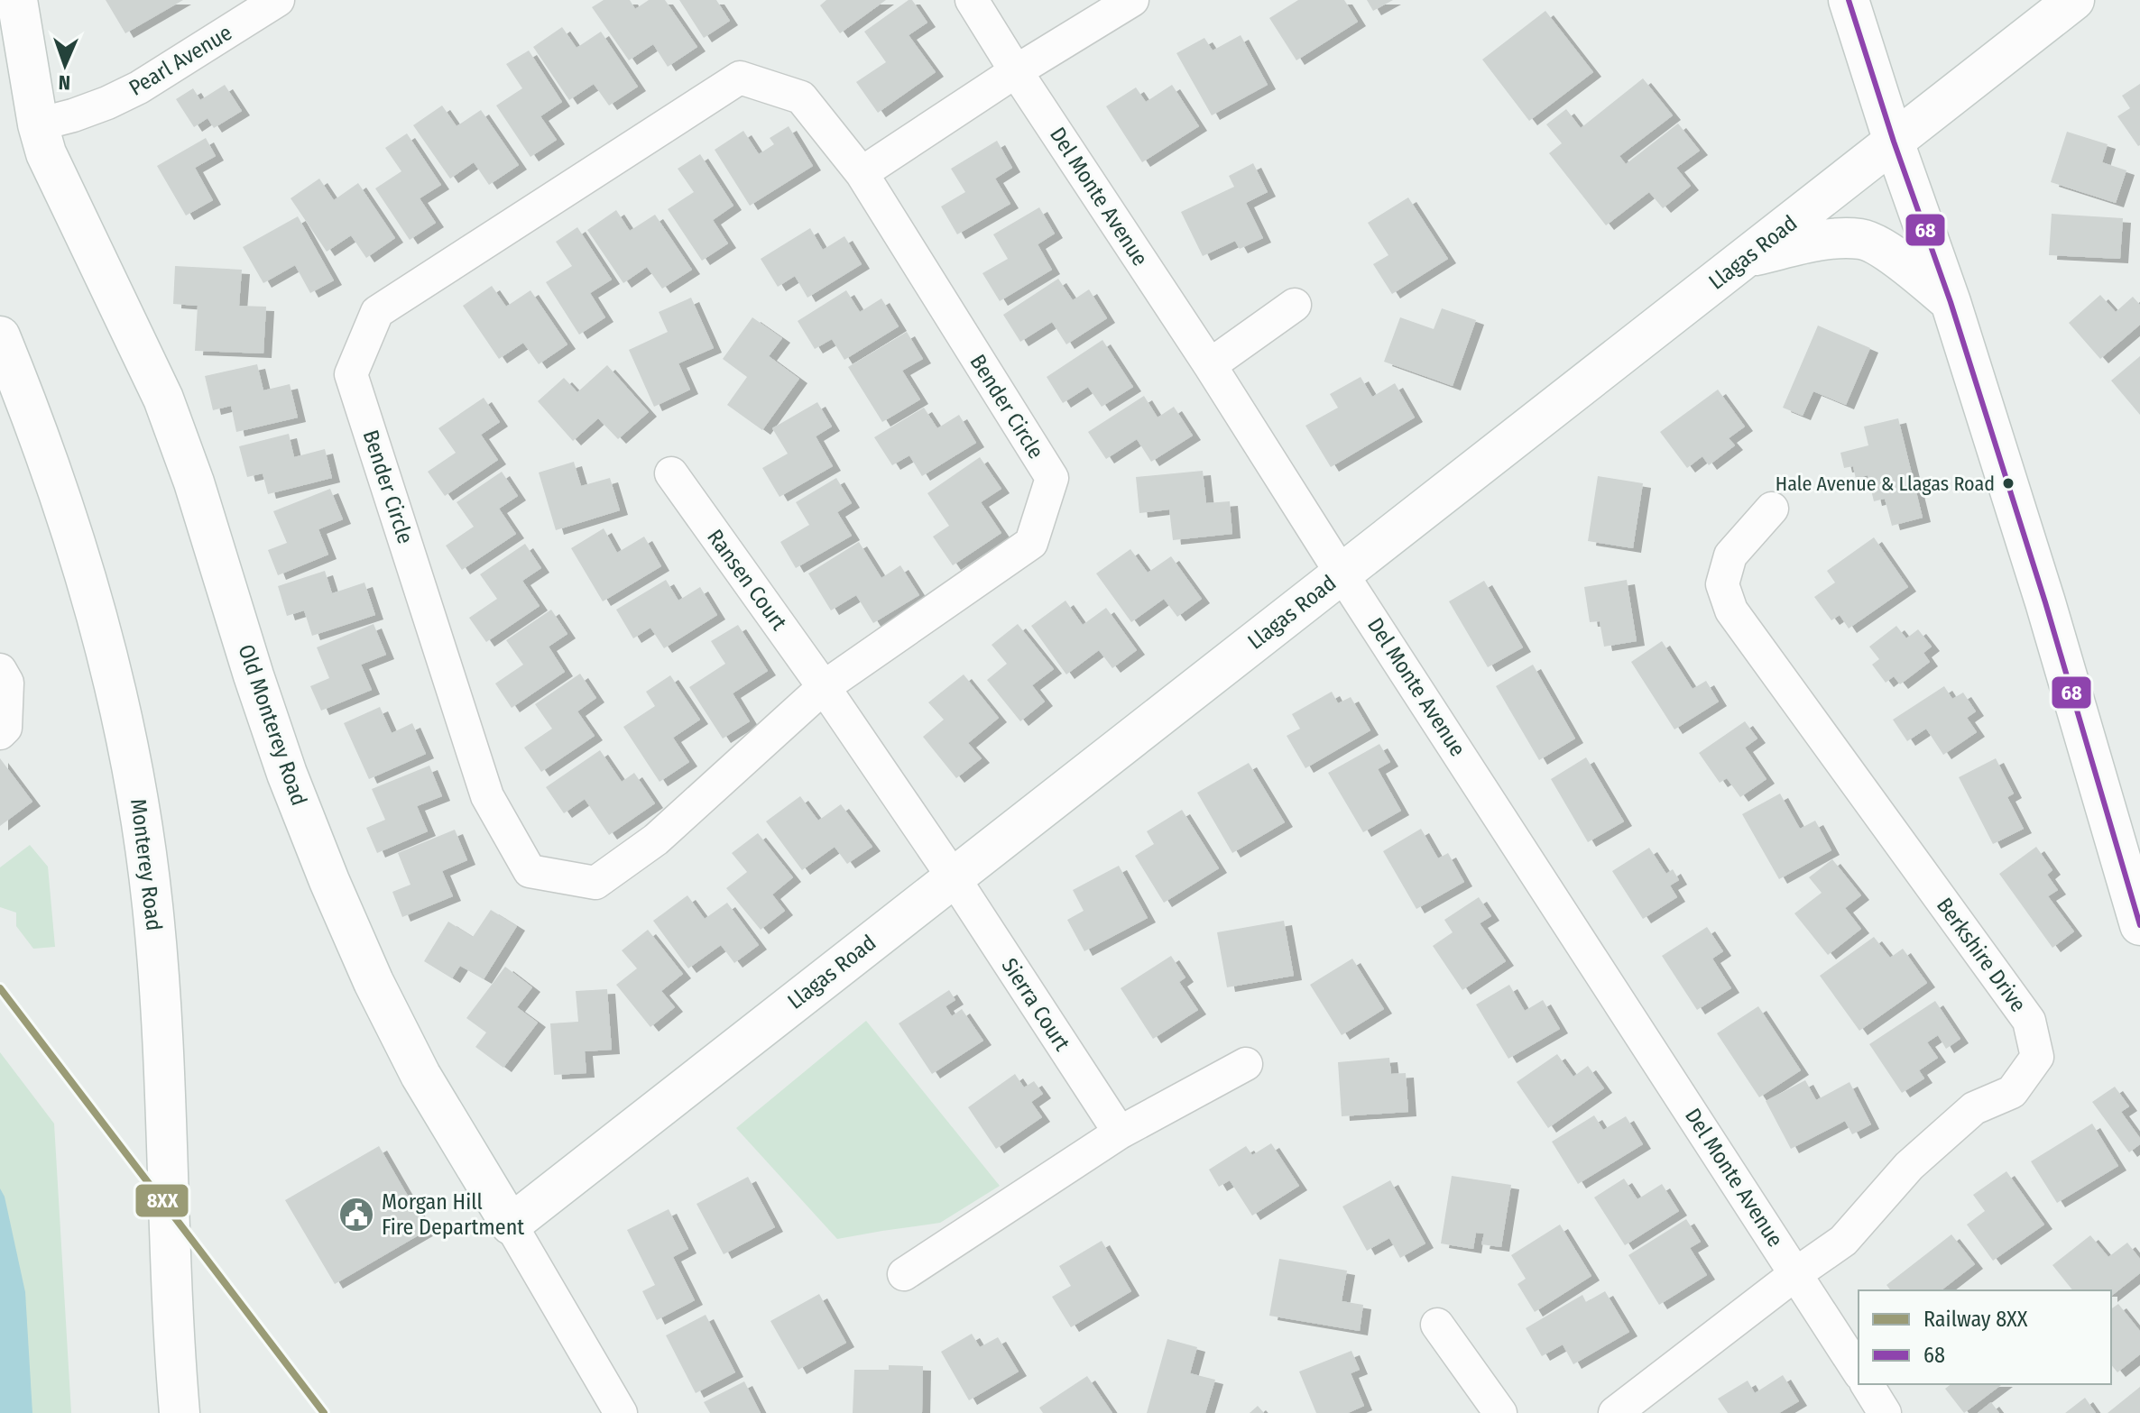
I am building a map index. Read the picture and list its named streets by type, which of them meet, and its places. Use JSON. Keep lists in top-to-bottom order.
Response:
{
  "streets": {
    "street": [
      "Pearl Avenue",
      "Del Monte Avenue",
      "Llagas Road",
      "Bender Circle",
      "Ransen Court",
      "Old Monterey Road",
      "Monterey Road",
      "Berkshire Drive",
      "Sierra Court"
    ]
  },
  "crossings": [
    ["Pearl Avenue", "Old Monterey Road"],
    ["Del Monte Avenue", "Llagas Road"],
    ["Del Monte Avenue", "Berkshire Drive"],
    ["Llagas Road", "Old Monterey Road"],
    ["Llagas Road", "Sierra Court"],
    ["Bender Circle", "Ransen Court"]
  ],
  "places": {
    "other": ["Hale Avenue & Llagas Road"],
    "public building": ["Morgan Hill Fire Department"]
  },
  "lines": ["transit line 68", "rail line 8XX"],
  "legend": ["Railway 8XX", "68"],
  "north": "bottom"
}
